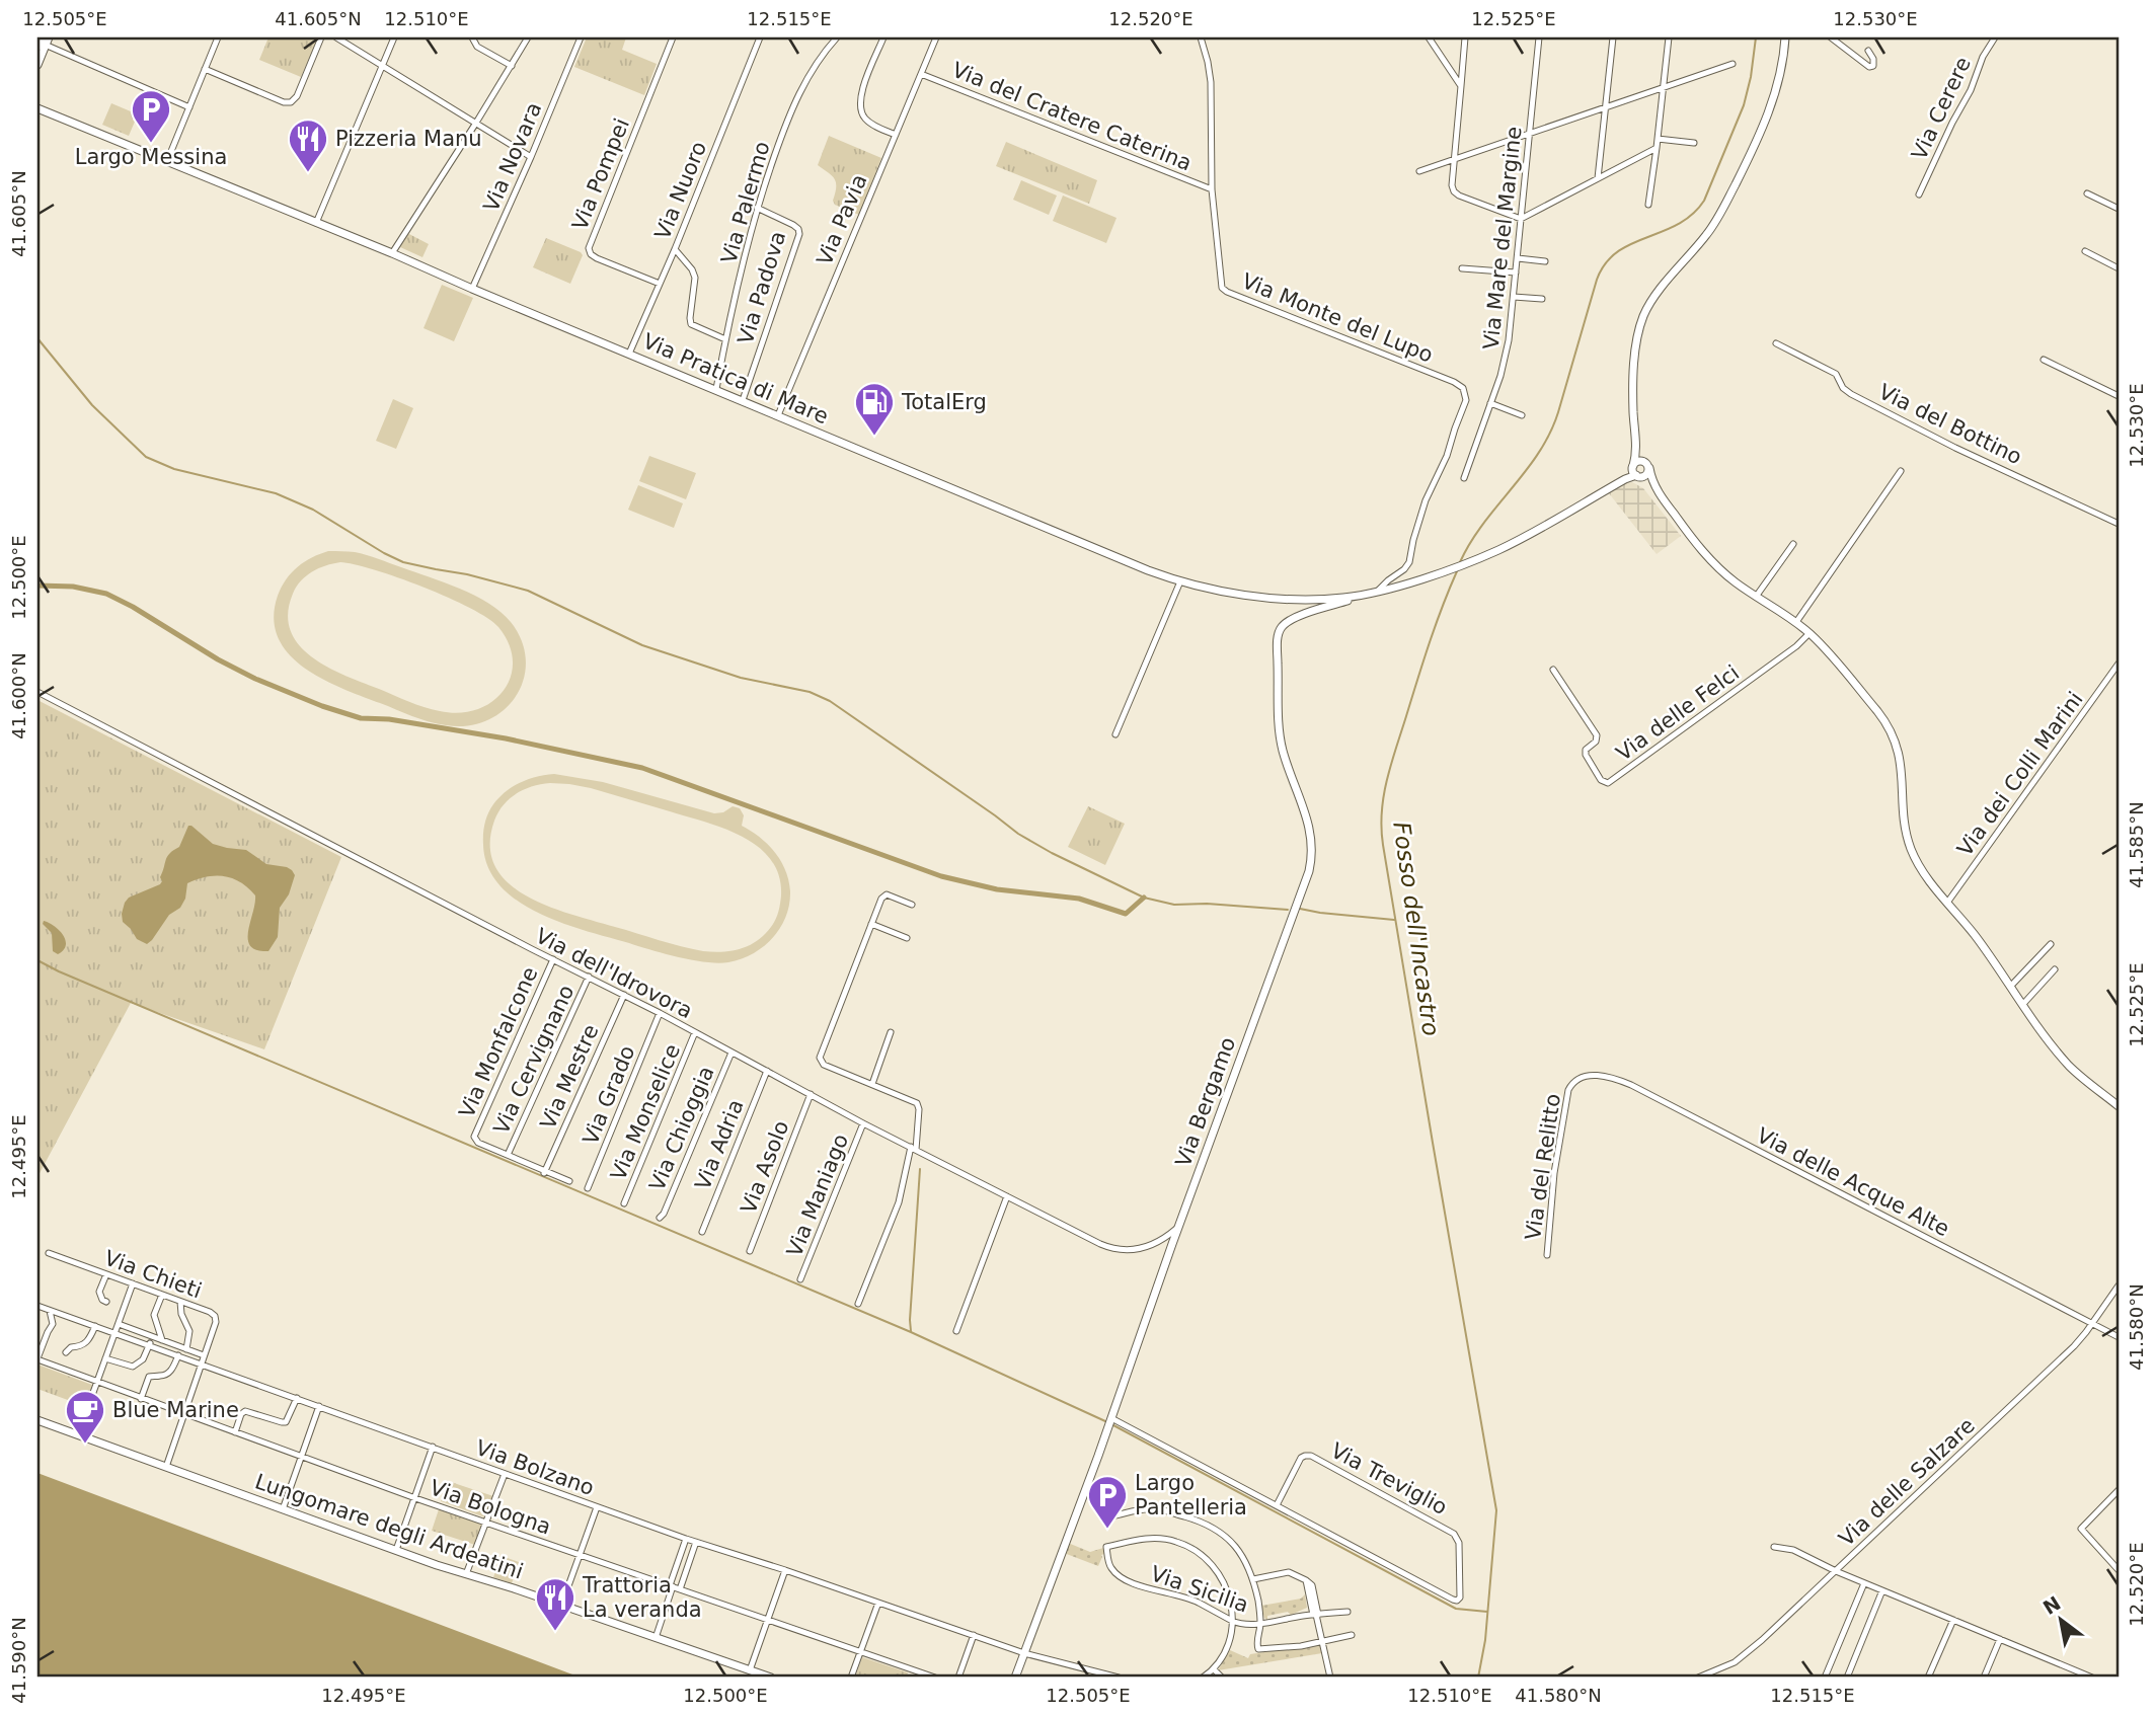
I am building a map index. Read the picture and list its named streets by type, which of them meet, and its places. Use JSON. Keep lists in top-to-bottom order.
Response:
{
  "streets": {
    "street": [
      "Via Cerere",
      "Via del Cratere Caterina",
      "Via Novara",
      "Via Pompei",
      "Via Nuoro",
      "Via Palermo",
      "Via Pavia",
      "Via Mare del Margine",
      "Via Padova",
      "Via Monte del Lupo",
      "Via Pratica di Mare",
      "Via del Bottino",
      "Via delle Felci",
      "Via dei Colli Marini",
      "Via dell'Idrovora",
      "Via Monfalcone",
      "Via Cervignano",
      "Via Mestre",
      "Via Grado",
      "Via Bergamo",
      "Via Monselice",
      "Via Chioggia",
      "Via Adria",
      "Via Asolo",
      "Via del Relitto",
      "Via delle Acque Alte",
      "Via Maniago",
      "Via Chieti",
      "Via Bolzano",
      "Via Treviglio",
      "Via delle Salzare",
      "Via Bologna",
      "Lungomare degli Ardeatini",
      "Via Sicilia"
    ]
  },
  "crossings": [
    ["Via del Cratere Caterina", "Via Pavia"],
    ["Via del Cratere Caterina", "Via Monte del Lupo"],
    ["Via Novara", "Via Pratica di Mare"],
    ["Via Pompei", "Via Nuoro"],
    ["Via Nuoro", "Via Pratica di Mare"],
    ["Via Palermo", "Via Padova"],
    ["Via Palermo", "Via Pratica di Mare"],
    ["Via Pavia", "Via Pratica di Mare"],
    ["Via Padova", "Via Pratica di Mare"],
    ["Via Monte del Lupo", "Via Pratica di Mare"],
    ["Via Monte del Lupo", "Via Bergamo"],
    ["Via Pratica di Mare", "Via Bergamo"],
    ["Via dell'Idrovora", "Via Monfalcone"],
    ["Via dell'Idrovora", "Via Cervignano"],
    ["Via dell'Idrovora", "Via Mestre"],
    ["Via dell'Idrovora", "Via Grado"],
    ["Via dell'Idrovora", "Via Bergamo"],
    ["Via dell'Idrovora", "Via Monselice"],
    ["Via dell'Idrovora", "Via Chioggia"],
    ["Via dell'Idrovora", "Via Adria"],
    ["Via dell'Idrovora", "Via Asolo"],
    ["Via dell'Idrovora", "Via Maniago"],
    ["Via Monfalcone", "Via Cervignano"],
    ["Via Bergamo", "Via Bolzano"],
    ["Via Bergamo", "Via Treviglio"],
    ["Via del Relitto", "Via delle Acque Alte"],
    ["Via delle Acque Alte", "Via delle Salzare"],
    ["Via Chieti", "Via Bolzano"],
    ["Via Chieti", "Via Bologna"],
    ["Via Chieti", "Lungomare degli Ardeatini"]
  ],
  "water": ["Fosso dell'Incastro"],
  "places": {
    "parking": ["Largo Messina", "Largo Pantelleria"],
    "restaurant": ["Pizzeria Manu", "Trattoria La veranda"],
    "fuel station": ["TotalErg"],
    "cafe": ["Blue Marine"]
  },
  "north": "top left",
  "coordinates": [
    "12.505°E",
    "41.605°N",
    "12.510°E",
    "12.515°E",
    "12.520°E",
    "12.525°E",
    "12.530°E",
    "12.500°E",
    "41.600°N",
    "41.585°N",
    "12.495°E",
    "41.580°N",
    "41.590°N"
  ]
}
